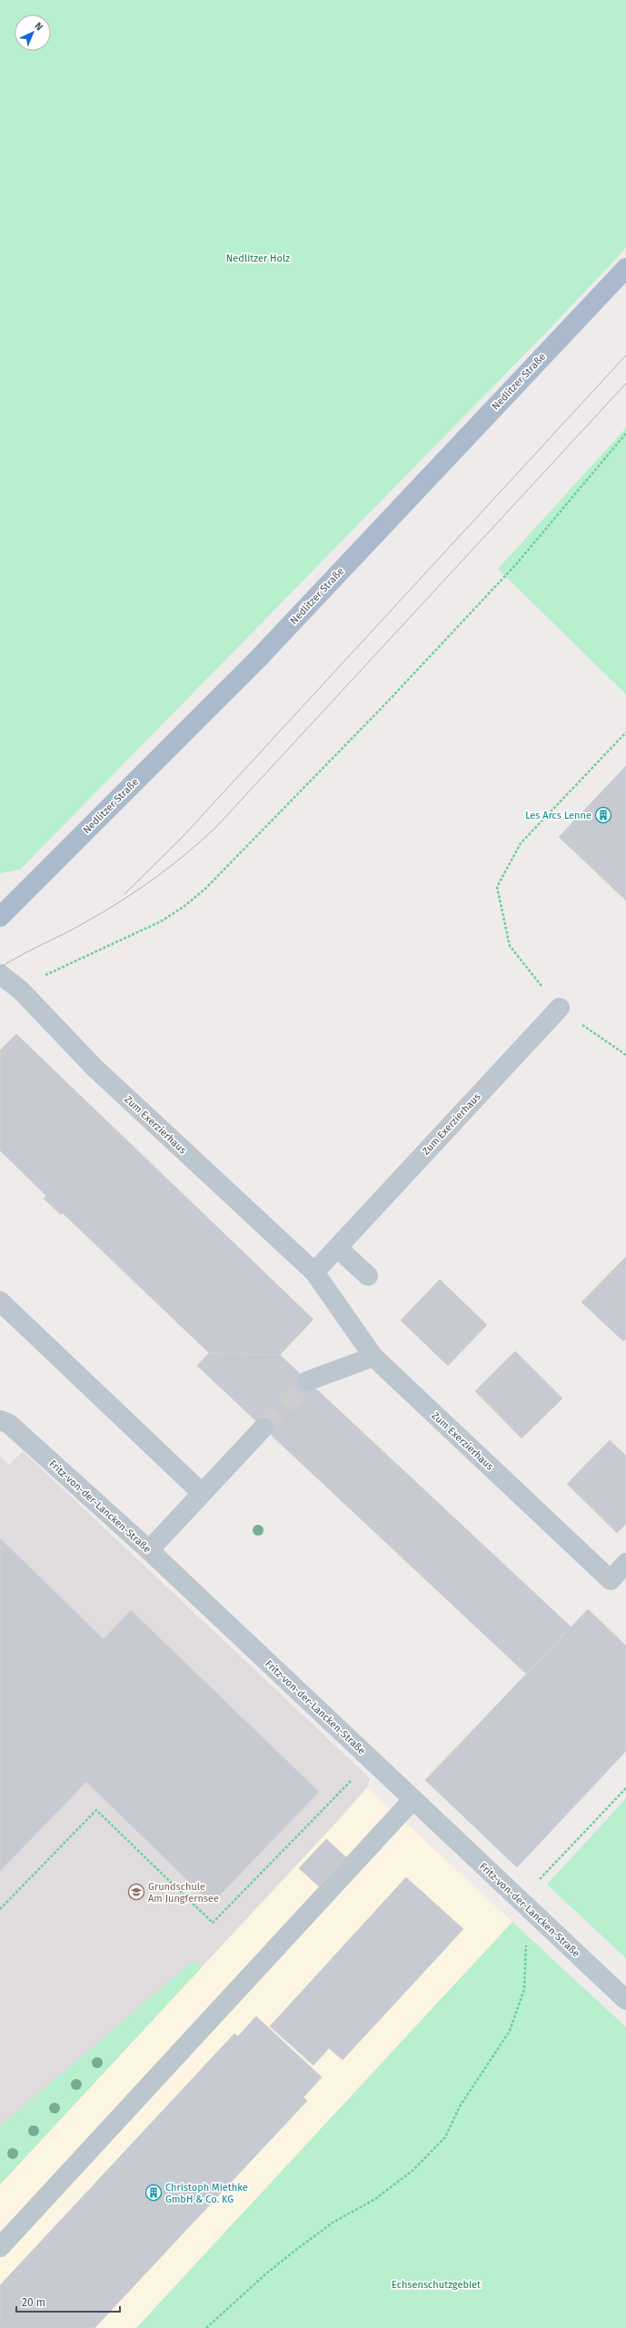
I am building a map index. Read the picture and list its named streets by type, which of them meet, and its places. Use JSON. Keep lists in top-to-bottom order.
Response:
{
  "streets": {
    "main road": ["Nedlitzer Straße"],
    "street": ["Zum Exerzierhaus", "Fritz-von-der-Lancken-Straße"]
  },
  "parks": ["Nedlitzer Holz", "Echsenschutzgebiet"],
  "places": {
    "building": ["Les Arcs Lenne", "Christoph Miethke GmbH & Co. KG"],
    "school or university": ["Grundschule Am Jungfernsee"]
  },
  "scale_bar": "20 m",
  "north": "top right"
}
